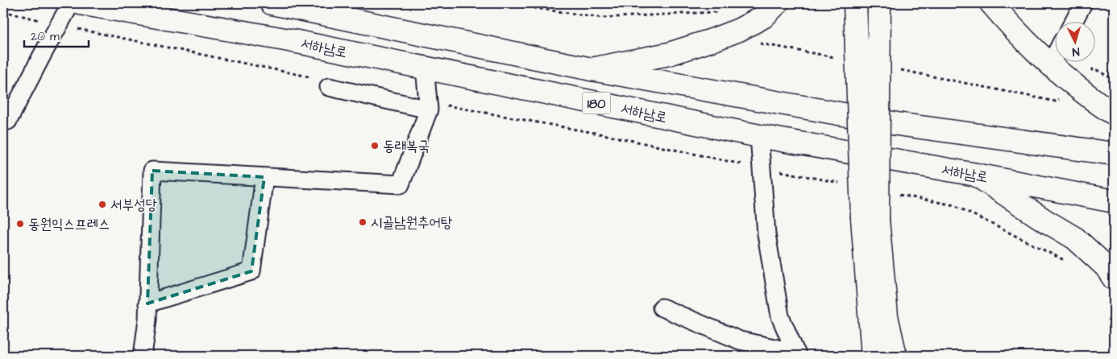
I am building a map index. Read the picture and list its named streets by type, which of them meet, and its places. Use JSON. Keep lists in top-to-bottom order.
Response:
{
  "streets": {
    "main road": ["서하남로", "180"]
  },
  "places": [
    "동래복국",
    "서부성당",
    "시골남원추어탕",
    "동원익스프레스"
  ],
  "scale_bar": "20 m",
  "north": "bottom"
}
